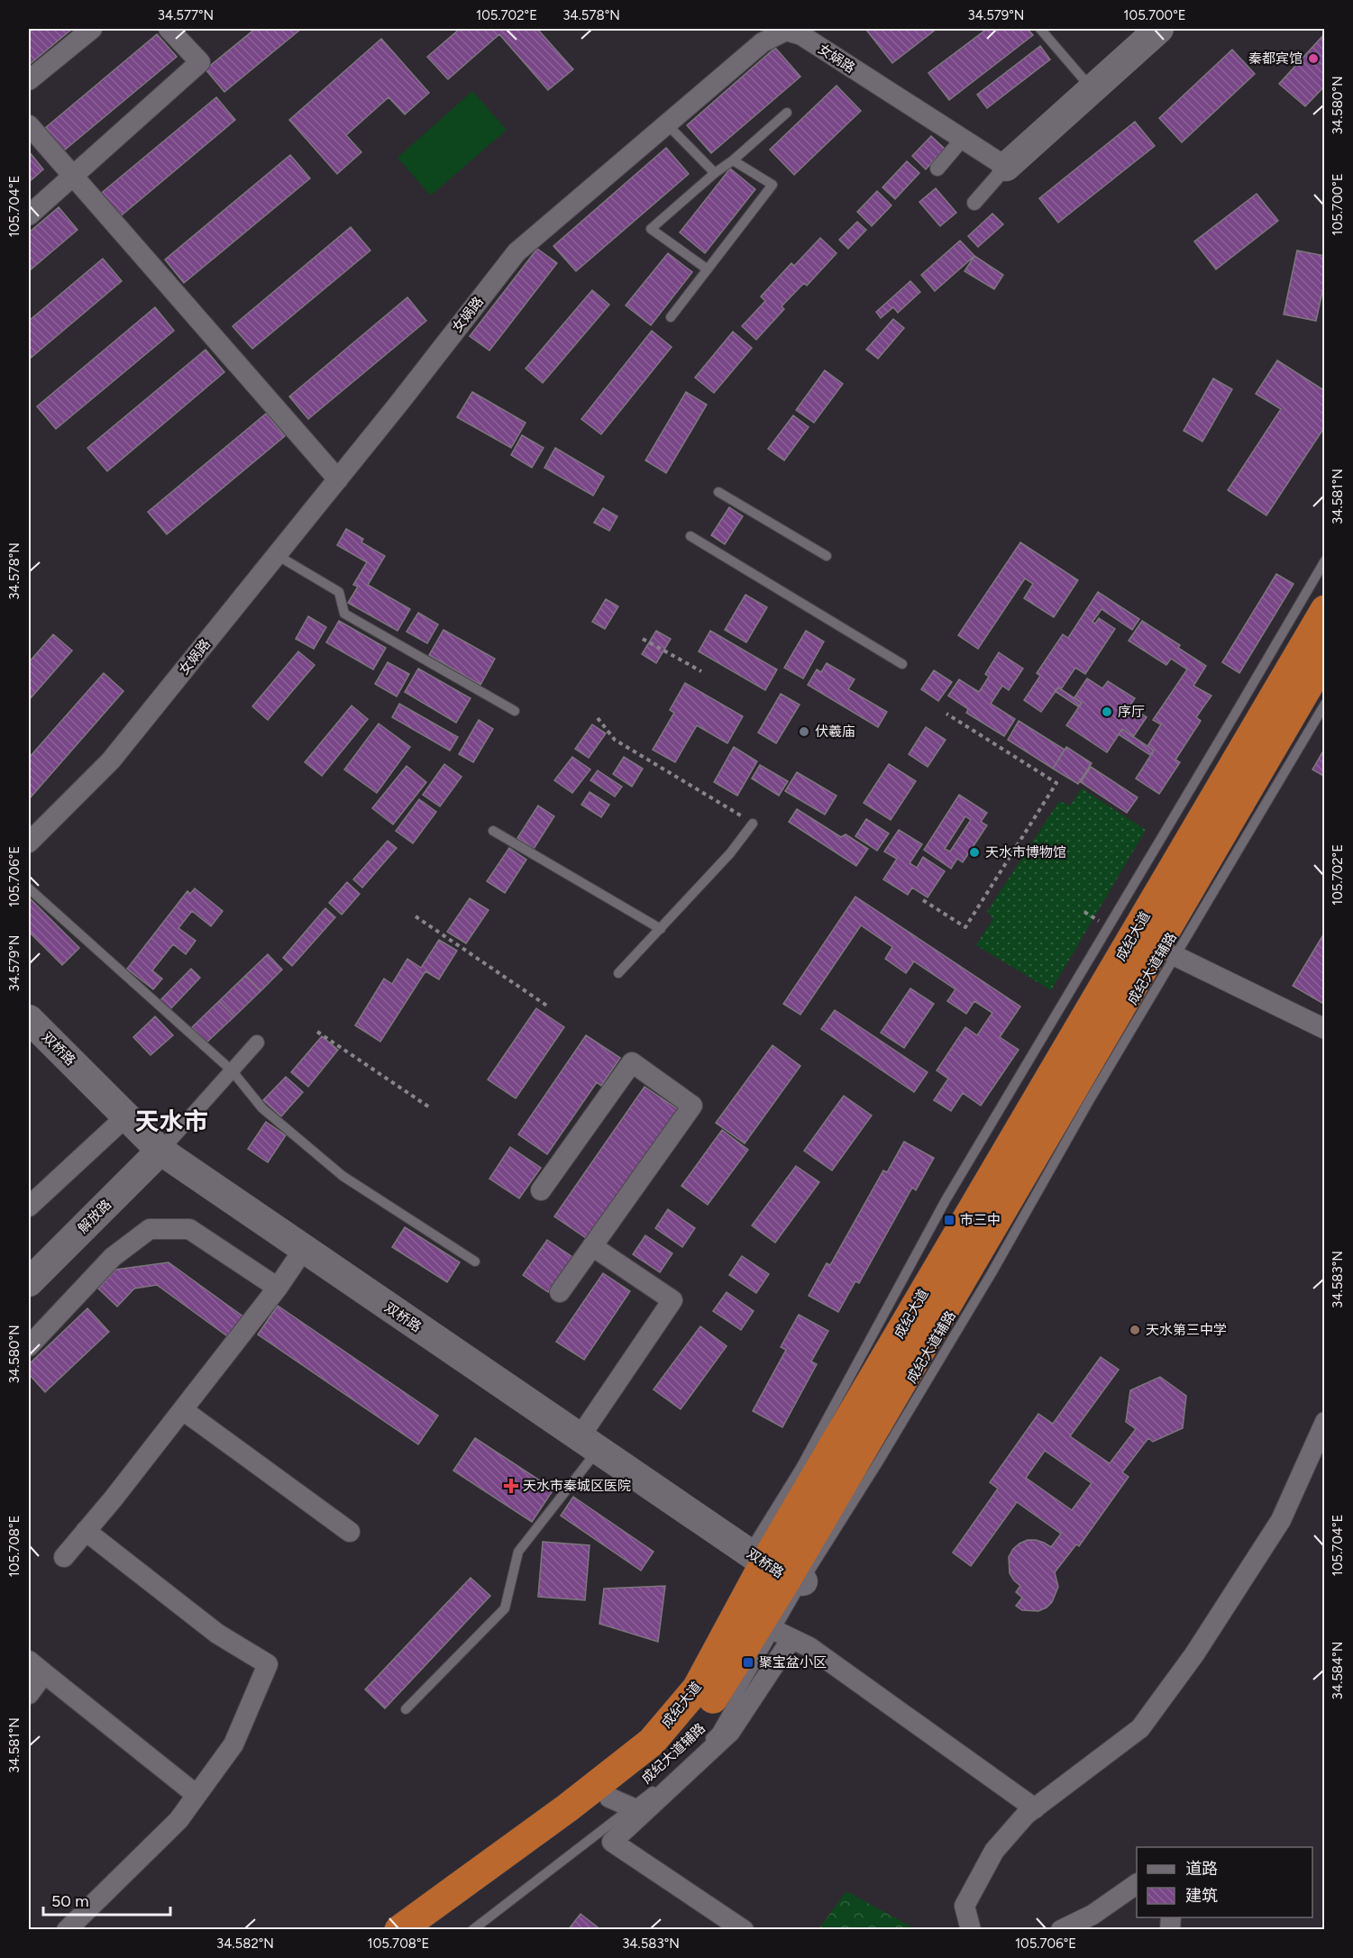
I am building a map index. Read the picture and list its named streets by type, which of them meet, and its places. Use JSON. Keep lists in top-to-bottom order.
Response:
{
  "streets": {
    "highway": ["成纪大道"],
    "main road": ["双桥路", "解放路"],
    "street": ["女娲路"],
    "lane": ["成纪大道辅路"]
  },
  "crossings": [
    ["成纪大道", "成纪大道辅路"],
    ["成纪大道", "双桥路"],
    ["成纪大道辅路", "双桥路"],
    ["双桥路", "解放路"]
  ],
  "districts": ["天水市"],
  "places": {
    "other": [
      "秦都宾馆",
      "序厅",
      "伏羲庙",
      "天水市博物馆",
      "天水第三中学"
    ],
    "transit": ["市三中", "聚宝盆小区"],
    "health": ["天水市秦城区医院"]
  },
  "legend": ["道路", "建筑"],
  "scale_bar": "50 m",
  "coordinates": [
    "34.577°N",
    "105.702°E",
    "34.578°N",
    "34.579°N",
    "105.700°E",
    "34.580°N",
    "105.704°E",
    "34.581°N",
    "105.706°E",
    "34.583°N",
    "105.708°E",
    "34.584°N",
    "34.582°N"
  ]
}
